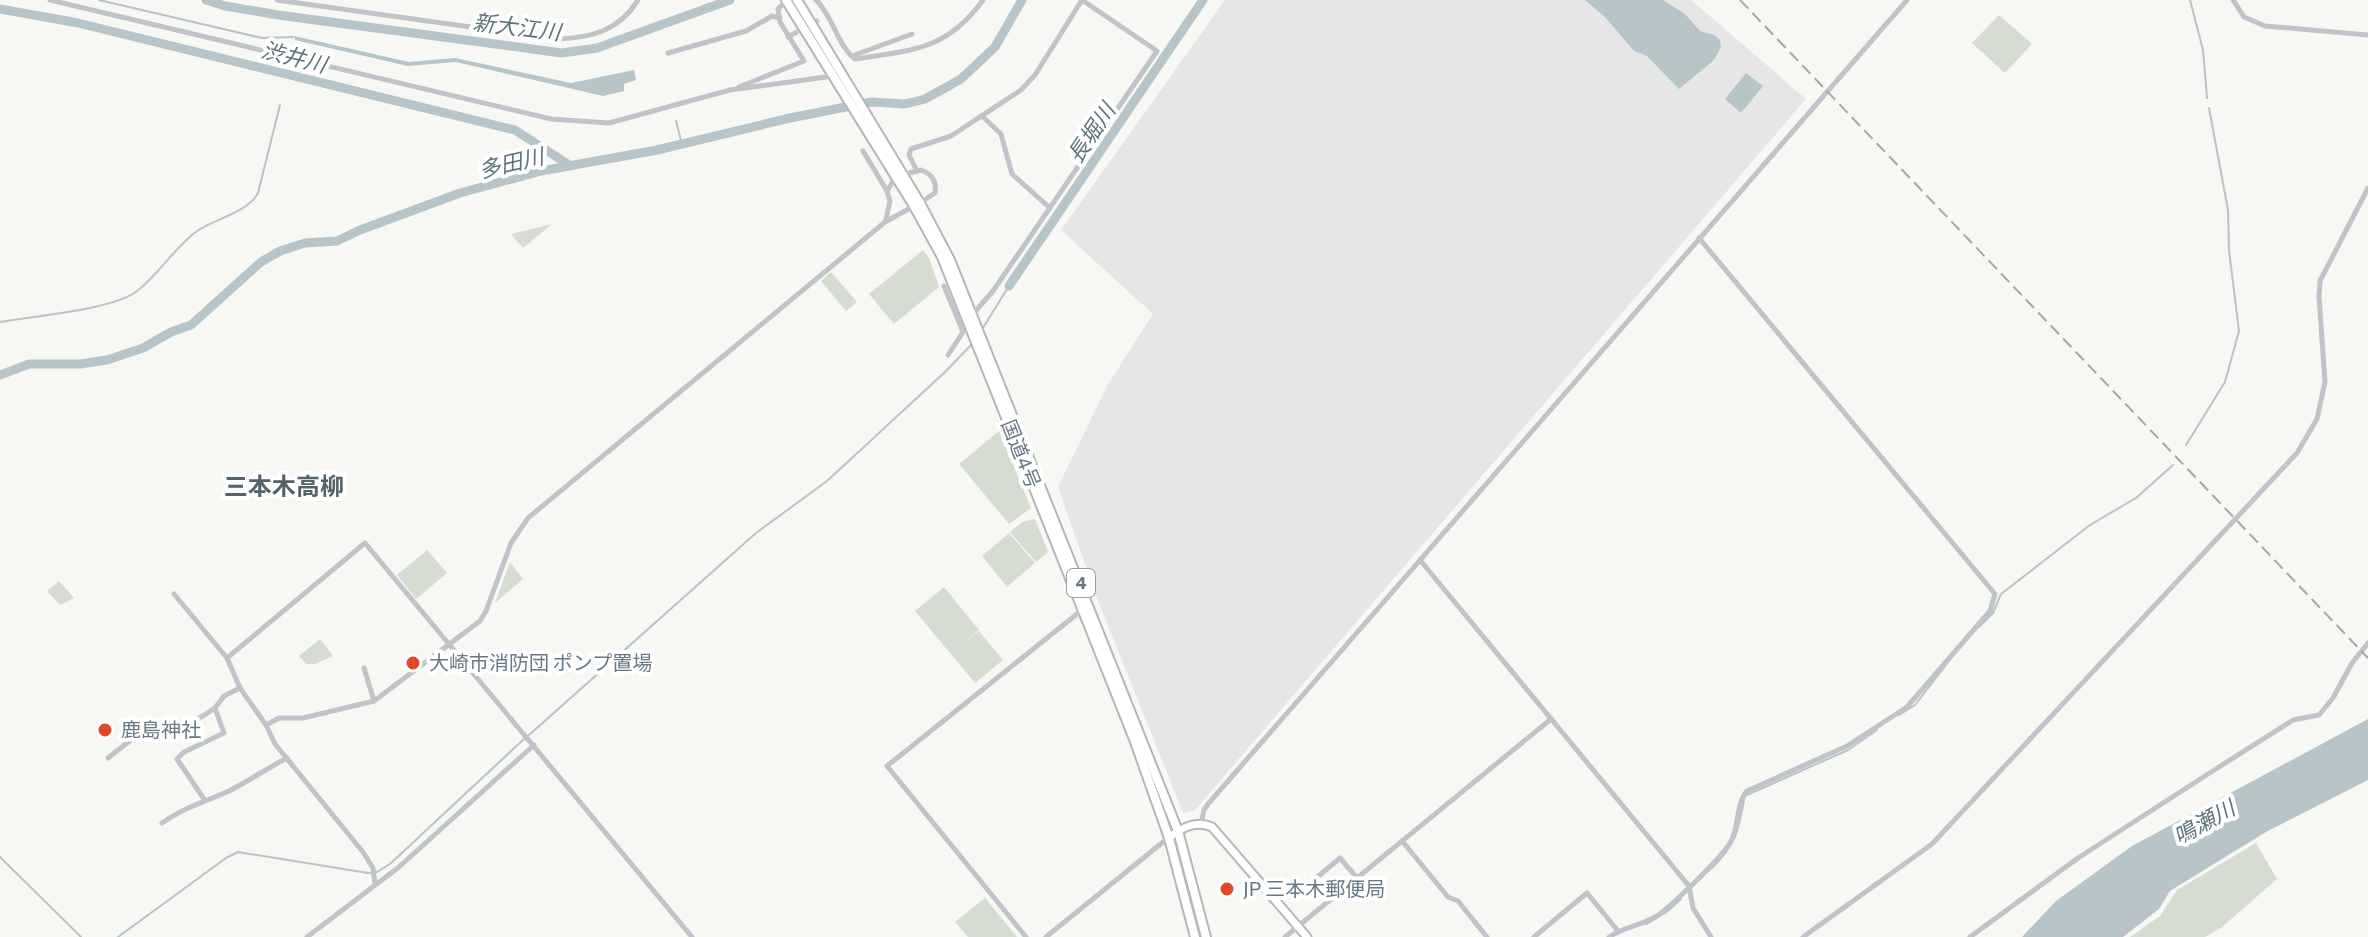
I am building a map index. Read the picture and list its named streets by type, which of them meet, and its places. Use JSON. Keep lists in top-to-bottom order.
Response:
{
  "streets": {
    "highway": ["国道4号", "4"]
  },
  "districts": ["三本木高柳"],
  "water": [
    "新大江川",
    "渋井川",
    "長堀川",
    "多田川",
    "鳴瀬川"
  ],
  "places": ["大崎市消防団 ポンプ置場", "鹿島神社", "JP 三本木郵便局"]
}
